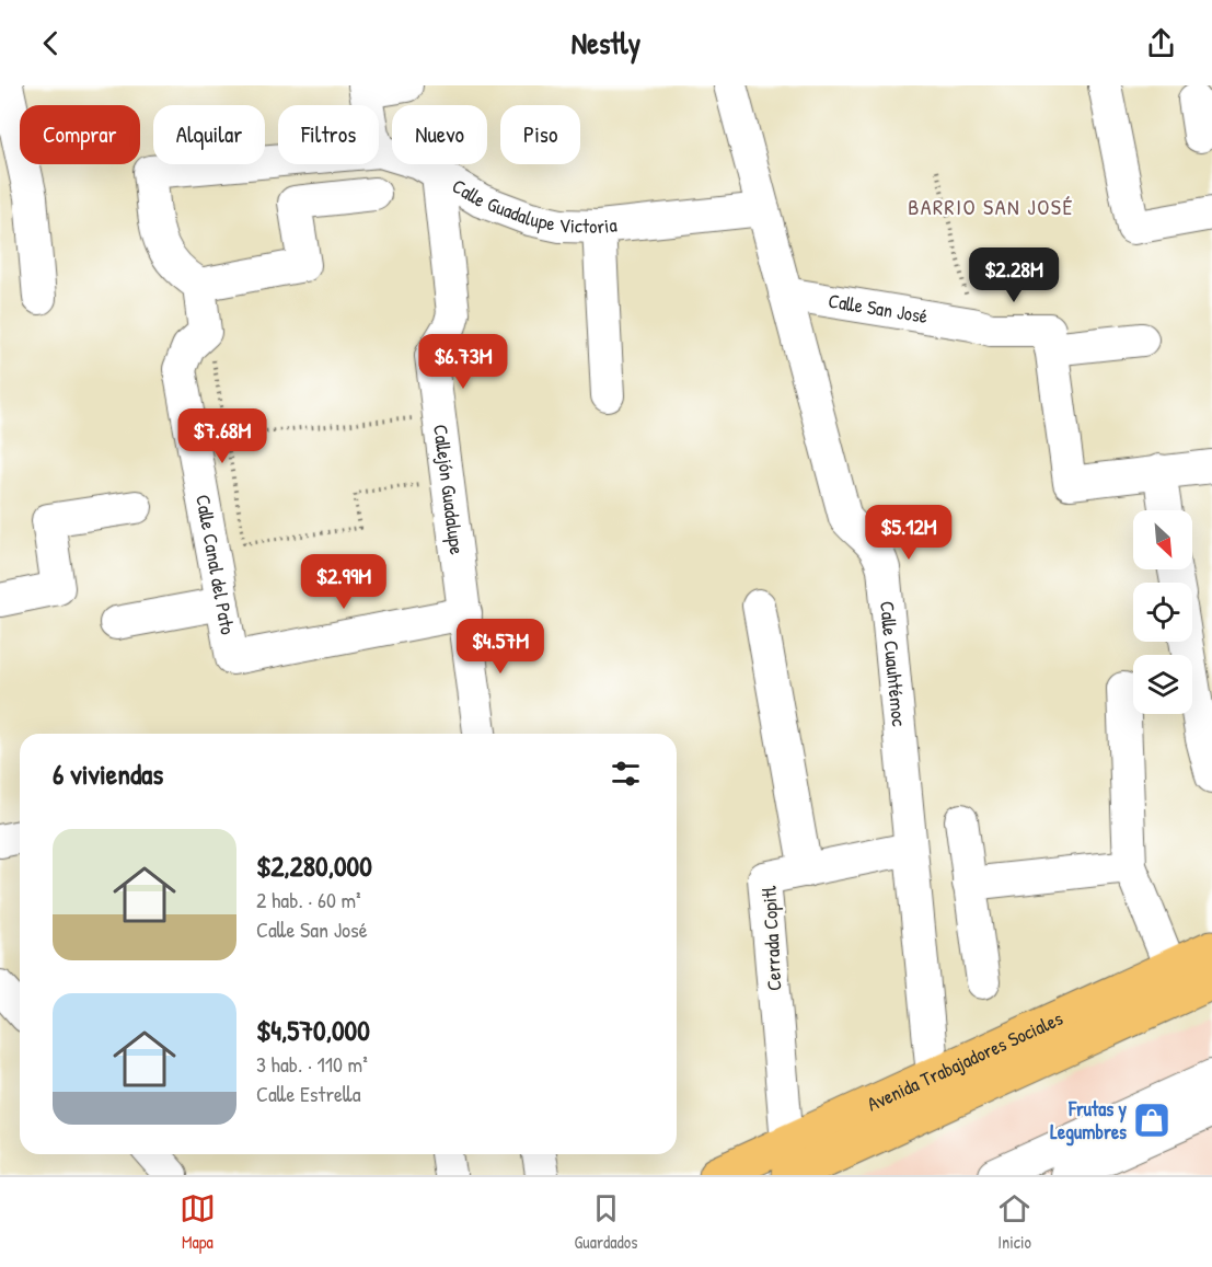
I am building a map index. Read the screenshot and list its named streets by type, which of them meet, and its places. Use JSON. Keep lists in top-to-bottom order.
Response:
{
  "streets": {
    "main road": ["Avenida Trabajadores Sociales"],
    "street": [
      "Calle Guadalupe Victoria",
      "Calle San José",
      "Callejón Guadalupe",
      "Calle Canal del Pato",
      "Calle Cuauhtémoc",
      "Cerrada Copitl"
    ]
  },
  "crossings": [
    ["Calle Guadalupe Victoria", "Callejón Guadalupe"],
    ["Calle Guadalupe Victoria", "Calle Cuauhtémoc"],
    ["Calle San José", "Calle Cuauhtémoc"],
    ["Callejón Guadalupe", "Calle Canal del Pato"],
    ["Calle Cuauhtémoc", "Cerrada Copitl"],
    ["Calle Cuauhtémoc", "Avenida Trabajadores Sociales"],
    ["Cerrada Copitl", "Avenida Trabajadores Sociales"]
  ],
  "districts": ["BARRIO SAN JOSÉ"],
  "places": {
    "shop": ["Frutas y Legumbres"]
  },
  "north": "bottom right",
  "page": {
    "header": "Nestly",
    "chip": [
      "Comprar",
      "Alquilar",
      "Filtros",
      "Nuevo",
      "Piso"
    ],
    "price": [
      "$2.28M",
      "$6.73M",
      "$7.68M",
      "$5.12M",
      "$2.99M",
      "$4.57M"
    ],
    "heading": "6 viviendas",
    "list": [
      {
        "name": "$2,280,000",
        "note": "2 hab. · 60 m² · Calle San José"
      },
      {
        "name": "$4,570,000",
        "note": "3 hab. · 110 m² · Calle Estrella"
      }
    ],
    "tabs": ["Mapa", "Guardados", "Inicio"]
  }
}
